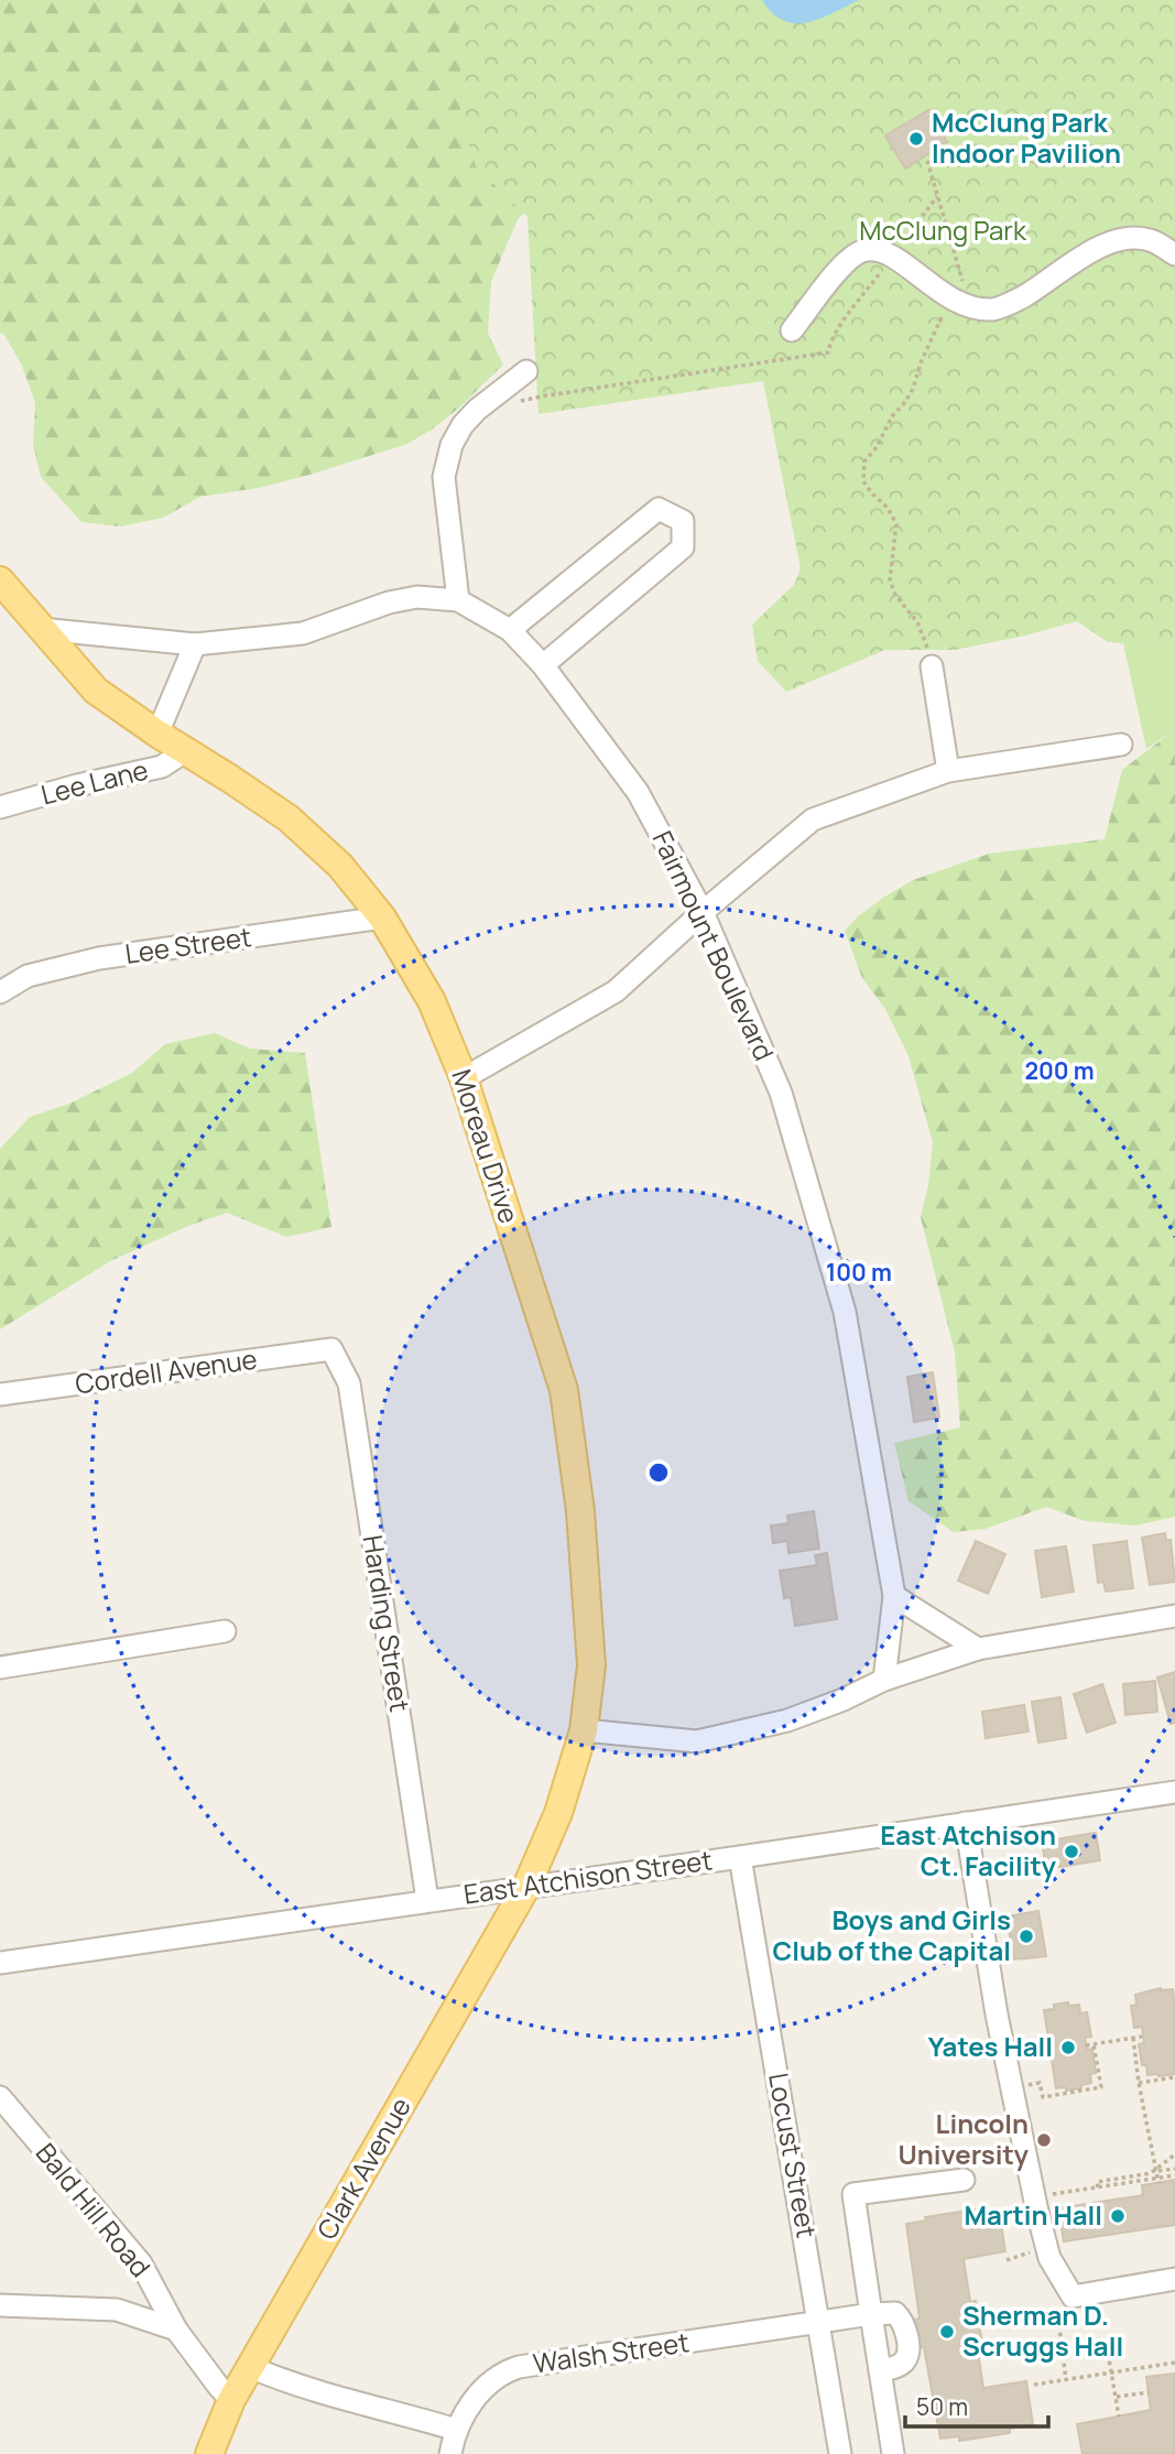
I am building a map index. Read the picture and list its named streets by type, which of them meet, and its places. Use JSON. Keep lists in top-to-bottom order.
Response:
{
  "streets": {
    "main road": ["Moreau Drive", "Clark Avenue"],
    "street": [
      "Lee Lane",
      "Lee Street",
      "Fairmount Boulevard",
      "Cordell Avenue",
      "Harding Street",
      "East Atchison Street",
      "Locust Street",
      "Bald Hill Road",
      "Walsh Street"
    ]
  },
  "crossings": [
    ["Lee Lane", "Moreau Drive"],
    ["Lee Street", "Moreau Drive"],
    ["Fairmount Boulevard", "Moreau Drive"],
    ["Moreau Drive", "East Atchison Street"],
    ["Moreau Drive", "Clark Avenue"],
    ["Cordell Avenue", "Harding Street"],
    ["Harding Street", "East Atchison Street"],
    ["East Atchison Street", "Locust Street"],
    ["East Atchison Street", "Clark Avenue"],
    ["Locust Street", "Walsh Street"],
    ["Clark Avenue", "Bald Hill Road"]
  ],
  "parks": ["McClung Park"],
  "places": [
    "McClung Park Indoor Pavilion",
    "East Atchison Ct. Facility",
    "Boys and Girls Club of the Capital",
    "Yates Hall",
    "Lincoln University",
    "Martin Hall",
    "Sherman D. Scruggs Hall"
  ],
  "scale_bar": "50 m",
  "rings": ["200 m", "100 m"]
}
